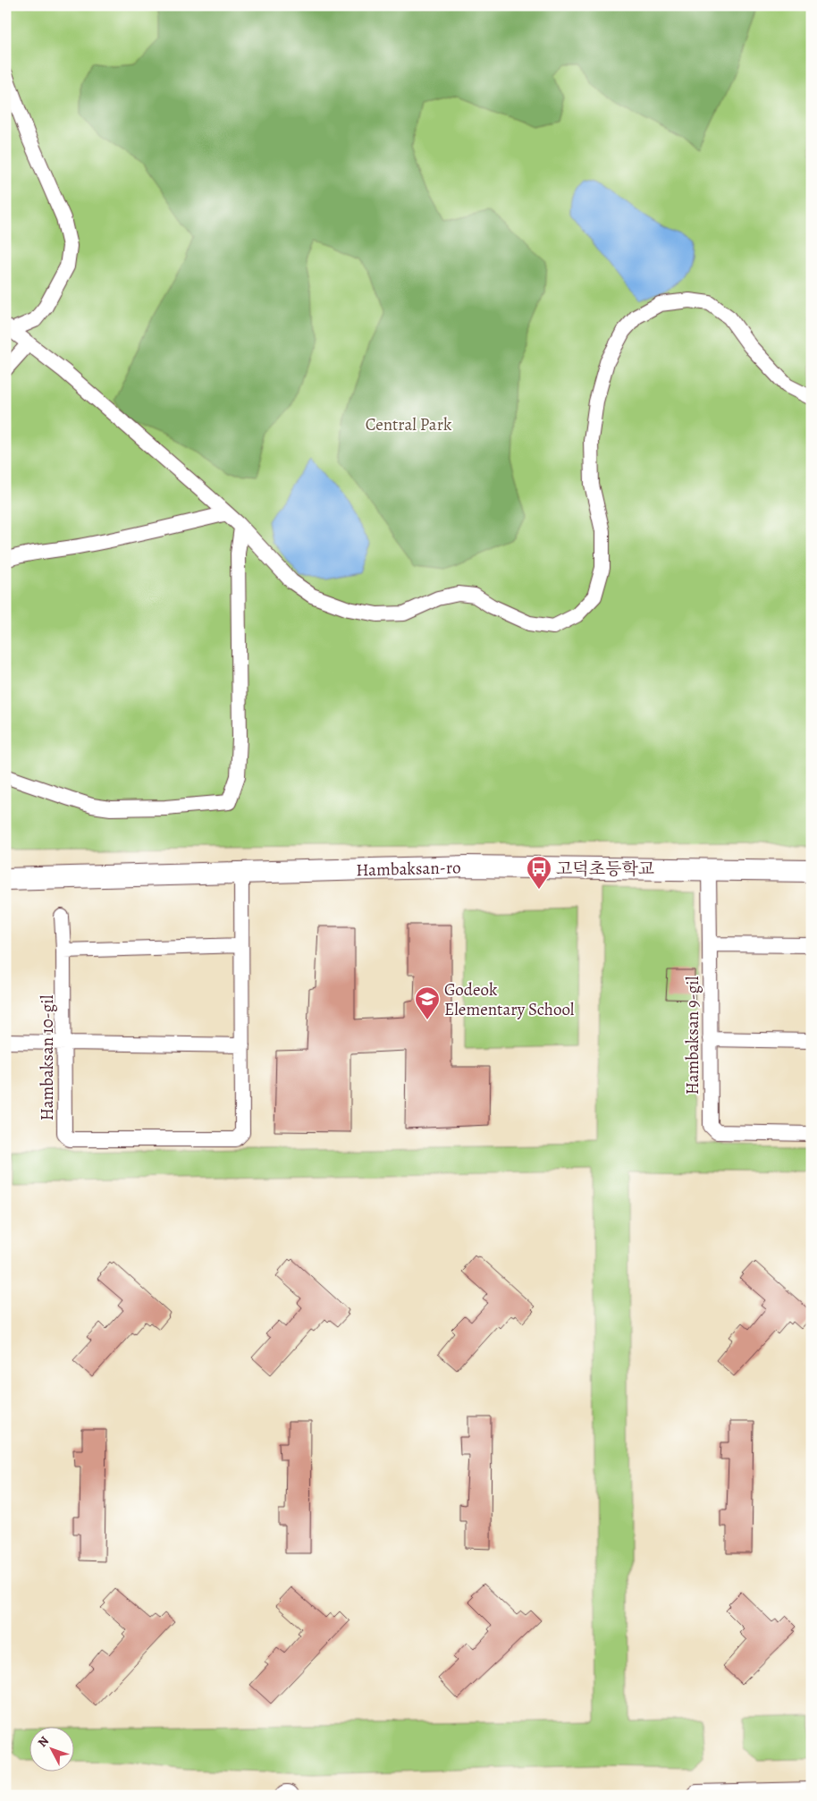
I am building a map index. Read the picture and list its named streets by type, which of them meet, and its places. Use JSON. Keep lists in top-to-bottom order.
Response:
{
  "streets": {
    "street": ["Hambaksan-ro", "Hambaksan 9-gil", "Hambaksan 10-gil"]
  },
  "crossings": [
    ["Hambaksan-ro", "Hambaksan 9-gil"],
    ["Hambaksan-ro", "Hambaksan 10-gil"]
  ],
  "parks": ["Central Park"],
  "places": {
    "bus stop": ["고덕초등학교"],
    "school or university": ["Godeok Elementary School"]
  },
  "north": "top left"
}
